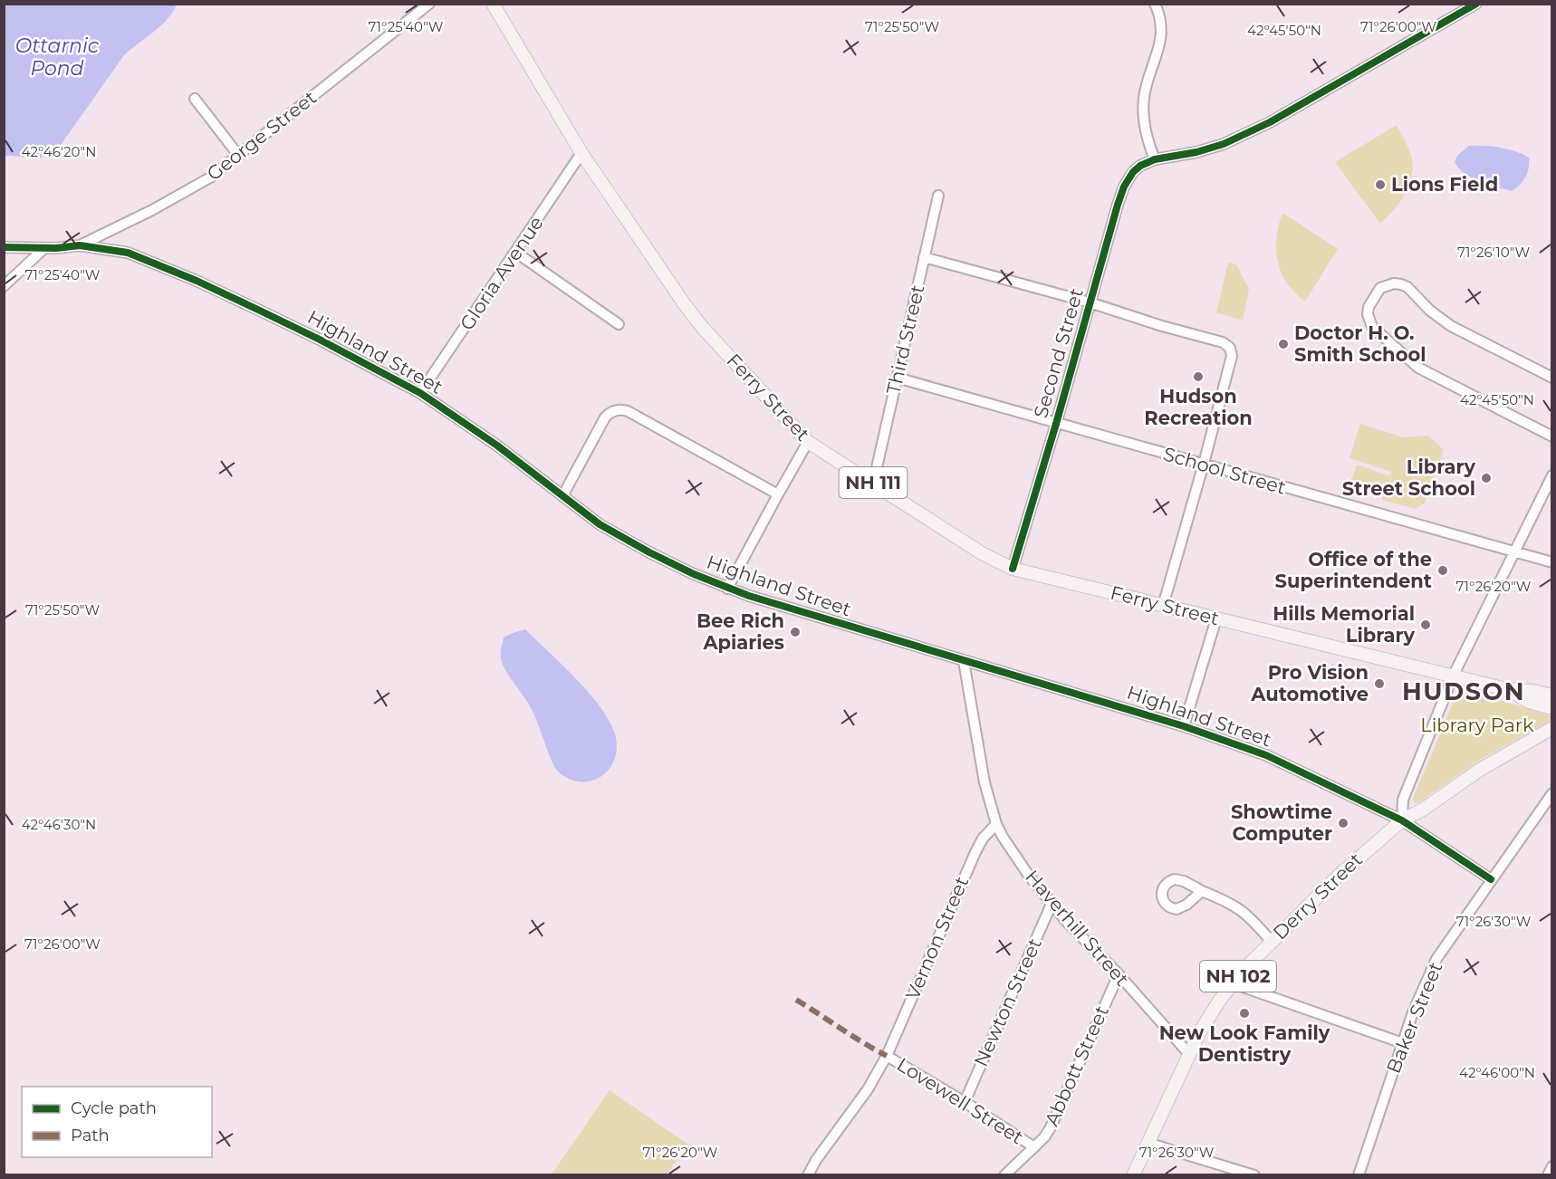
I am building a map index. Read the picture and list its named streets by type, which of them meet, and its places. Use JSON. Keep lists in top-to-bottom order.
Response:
{
  "streets": {
    "main road": [
      "Ferry Street",
      "NH 111",
      "Derry Street",
      "NH 102"
    ],
    "street": [
      "George Street",
      "Gloria Avenue",
      "Third Street",
      "Highland Street",
      "Second Street",
      "School Street",
      "Haverhill Street",
      "Vernon Street",
      "Newton Street",
      "Baker Street",
      "Abbott Street",
      "Lovewell Street"
    ]
  },
  "crossings": [
    ["George Street", "Highland Street"],
    ["Gloria Avenue", "Highland Street"],
    ["Gloria Avenue", "Ferry Street"],
    ["Third Street", "Ferry Street"],
    ["Third Street", "School Street"],
    ["Highland Street", "Derry Street"],
    ["Highland Street", "Haverhill Street"],
    ["Highland Street", "Baker Street"],
    ["Second Street", "Ferry Street"],
    ["Second Street", "School Street"],
    ["Derry Street", "Haverhill Street"],
    ["Haverhill Street", "Vernon Street"],
    ["Haverhill Street", "Newton Street"],
    ["Haverhill Street", "Abbott Street"],
    ["Vernon Street", "Lovewell Street"],
    ["Newton Street", "Lovewell Street"],
    ["Abbott Street", "Lovewell Street"]
  ],
  "districts": ["HUDSON"],
  "water": ["Ottarnic Pond"],
  "parks": ["Library Park"],
  "places": [
    "Lions Field",
    "Doctor H. O. Smith School",
    "Hudson Recreation",
    "Library Street School",
    "Office of the Superintendent",
    "Hills Memorial Library",
    "Bee Rich Apiaries",
    "Pro Vision Automotive",
    "Showtime Computer",
    "New Look Family Dentistry"
  ],
  "legend": ["Cycle path", "Path"],
  "coordinates": [
    "71°25'40\"W",
    "71°25'50\"W",
    "71°26'00\"W",
    "42°45'50\"N",
    "42°46'20\"N",
    "71°26'10\"W",
    "71°26'20\"W",
    "42°46'30\"N",
    "71°26'30\"W",
    "42°46'00\"N"
  ]
}
